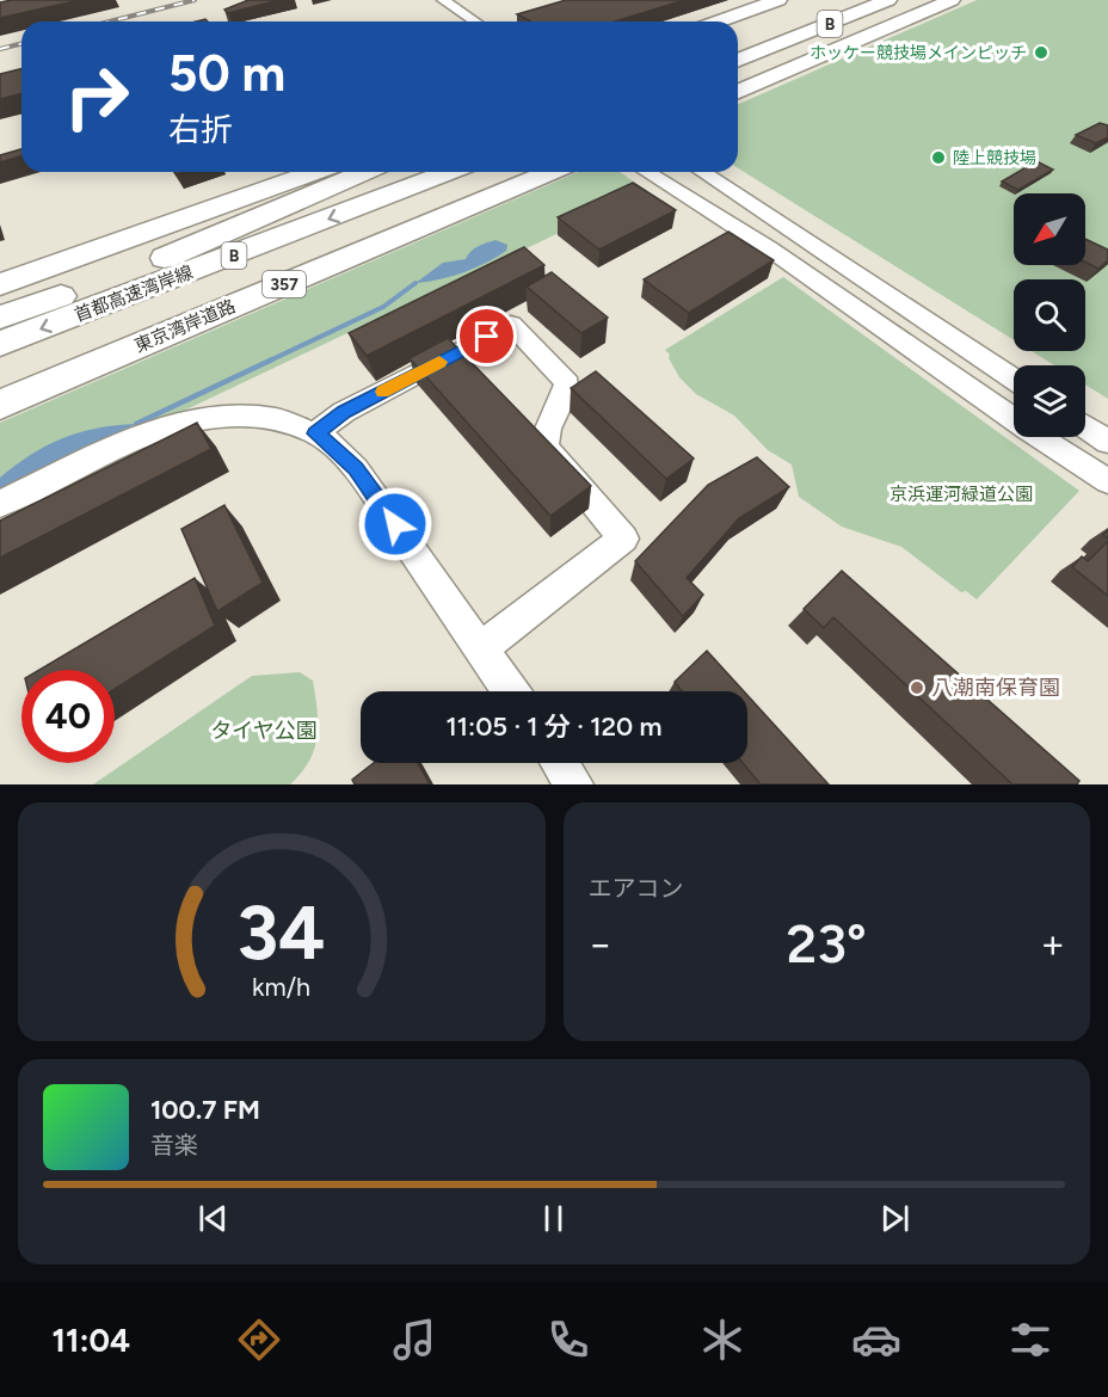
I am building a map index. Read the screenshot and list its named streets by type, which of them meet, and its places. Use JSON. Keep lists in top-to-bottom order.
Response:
{
  "streets": {
    "highway": [
      "B",
      "357",
      "首都高速湾岸線",
      "東京湾岸道路"
    ]
  },
  "parks": ["京浜運河緑道公園", "タイヤ公園"],
  "places": ["ホッケー競技場メインピッチ", "陸上競技場", "八潮南保育園"],
  "north": "bottom left",
  "page": {
    "turn": ["50 m", "右折"],
    "limit": "40",
    "trip": "11:05 · 1 分 · 120 m",
    "tile": "エアコン",
    "heat": ["−", "23°", "+"],
    "song": ["100.7 FM", "音楽"],
    "tabs": "11:04",
    "gauge": ["34", "km/h"]
  }
}
